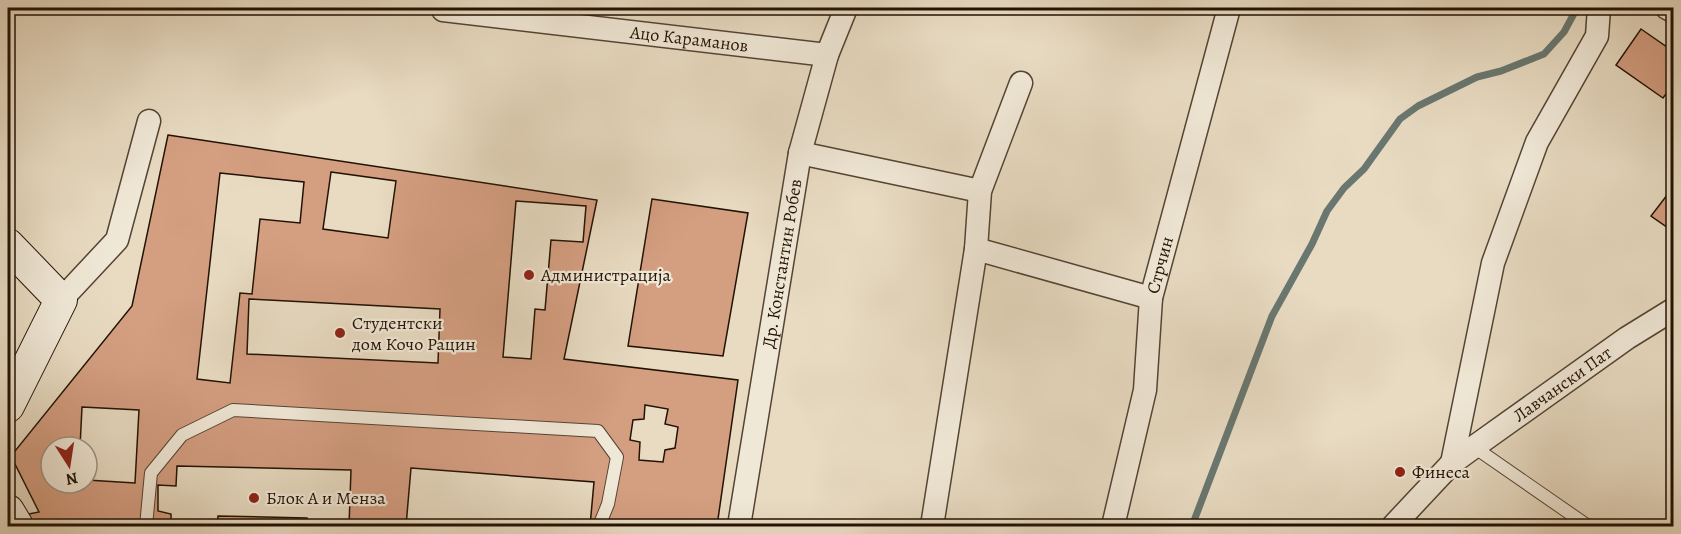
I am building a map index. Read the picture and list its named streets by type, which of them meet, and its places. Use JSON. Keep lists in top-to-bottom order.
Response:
{
  "streets": {
    "street": [
      "Ацо Караманов",
      "Др. Константин Робев",
      "Стрчин",
      "Лавчански Пат"
    ]
  },
  "crossings": [
    ["Ацо Караманов", "Др. Константин Робев"]
  ],
  "places": [
    "Администрација",
    "Студентски дом Кочо Рацин",
    "Финеса",
    "Блок А и Менза"
  ],
  "north": "bottom"
}
